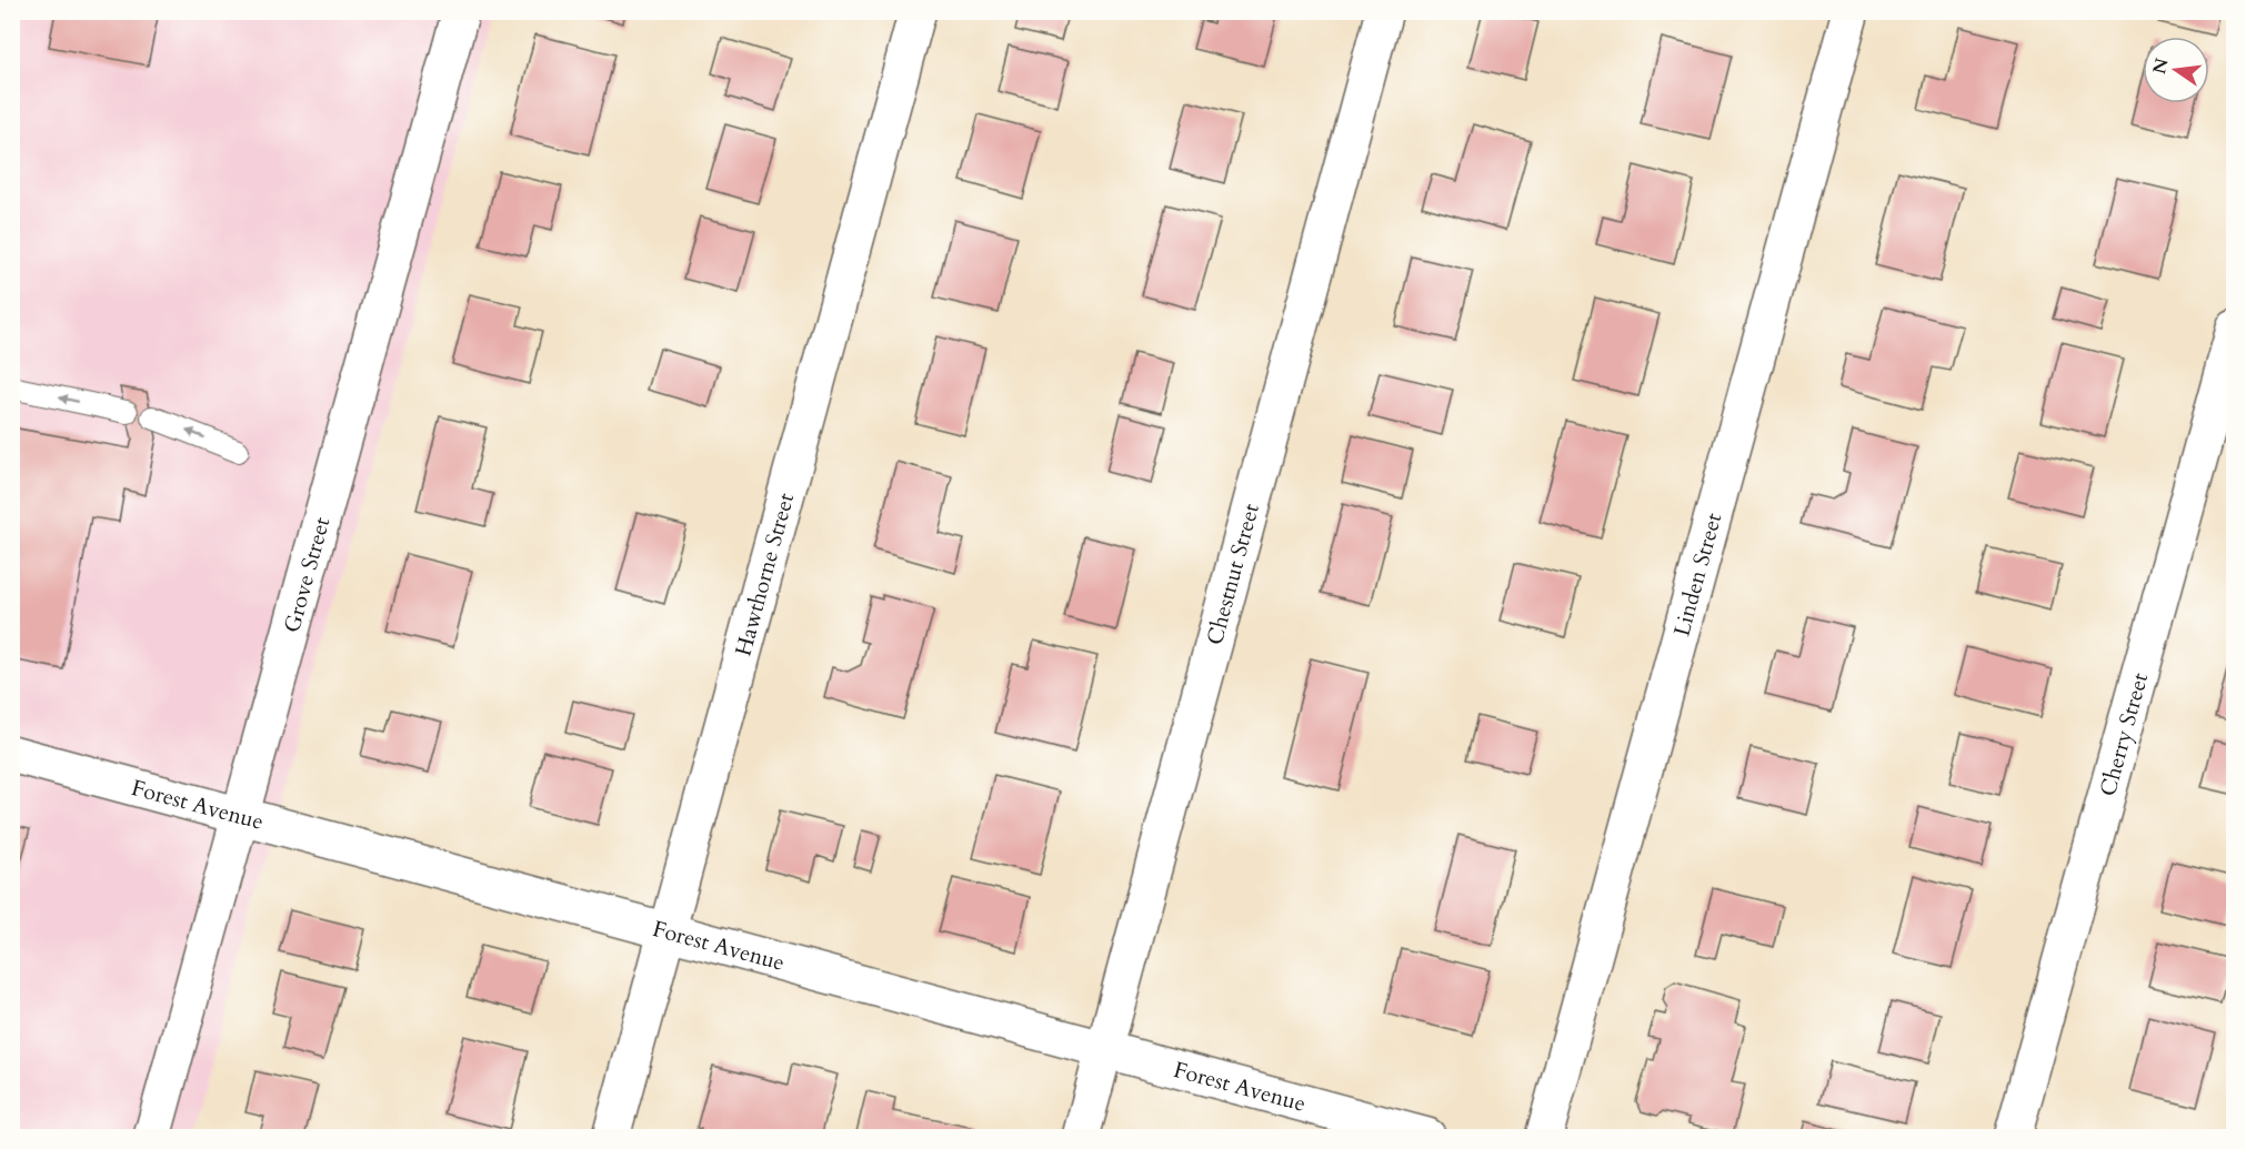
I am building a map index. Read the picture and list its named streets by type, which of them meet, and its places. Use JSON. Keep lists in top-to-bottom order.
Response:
{
  "streets": {
    "street": [
      "Grove Street",
      "Hawthorne Street",
      "Chestnut Street",
      "Linden Street",
      "Cherry Street",
      "Forest Avenue"
    ]
  },
  "crossings": [
    ["Grove Street", "Forest Avenue"],
    ["Hawthorne Street", "Forest Avenue"],
    ["Chestnut Street", "Forest Avenue"]
  ],
  "north": "left"
}
